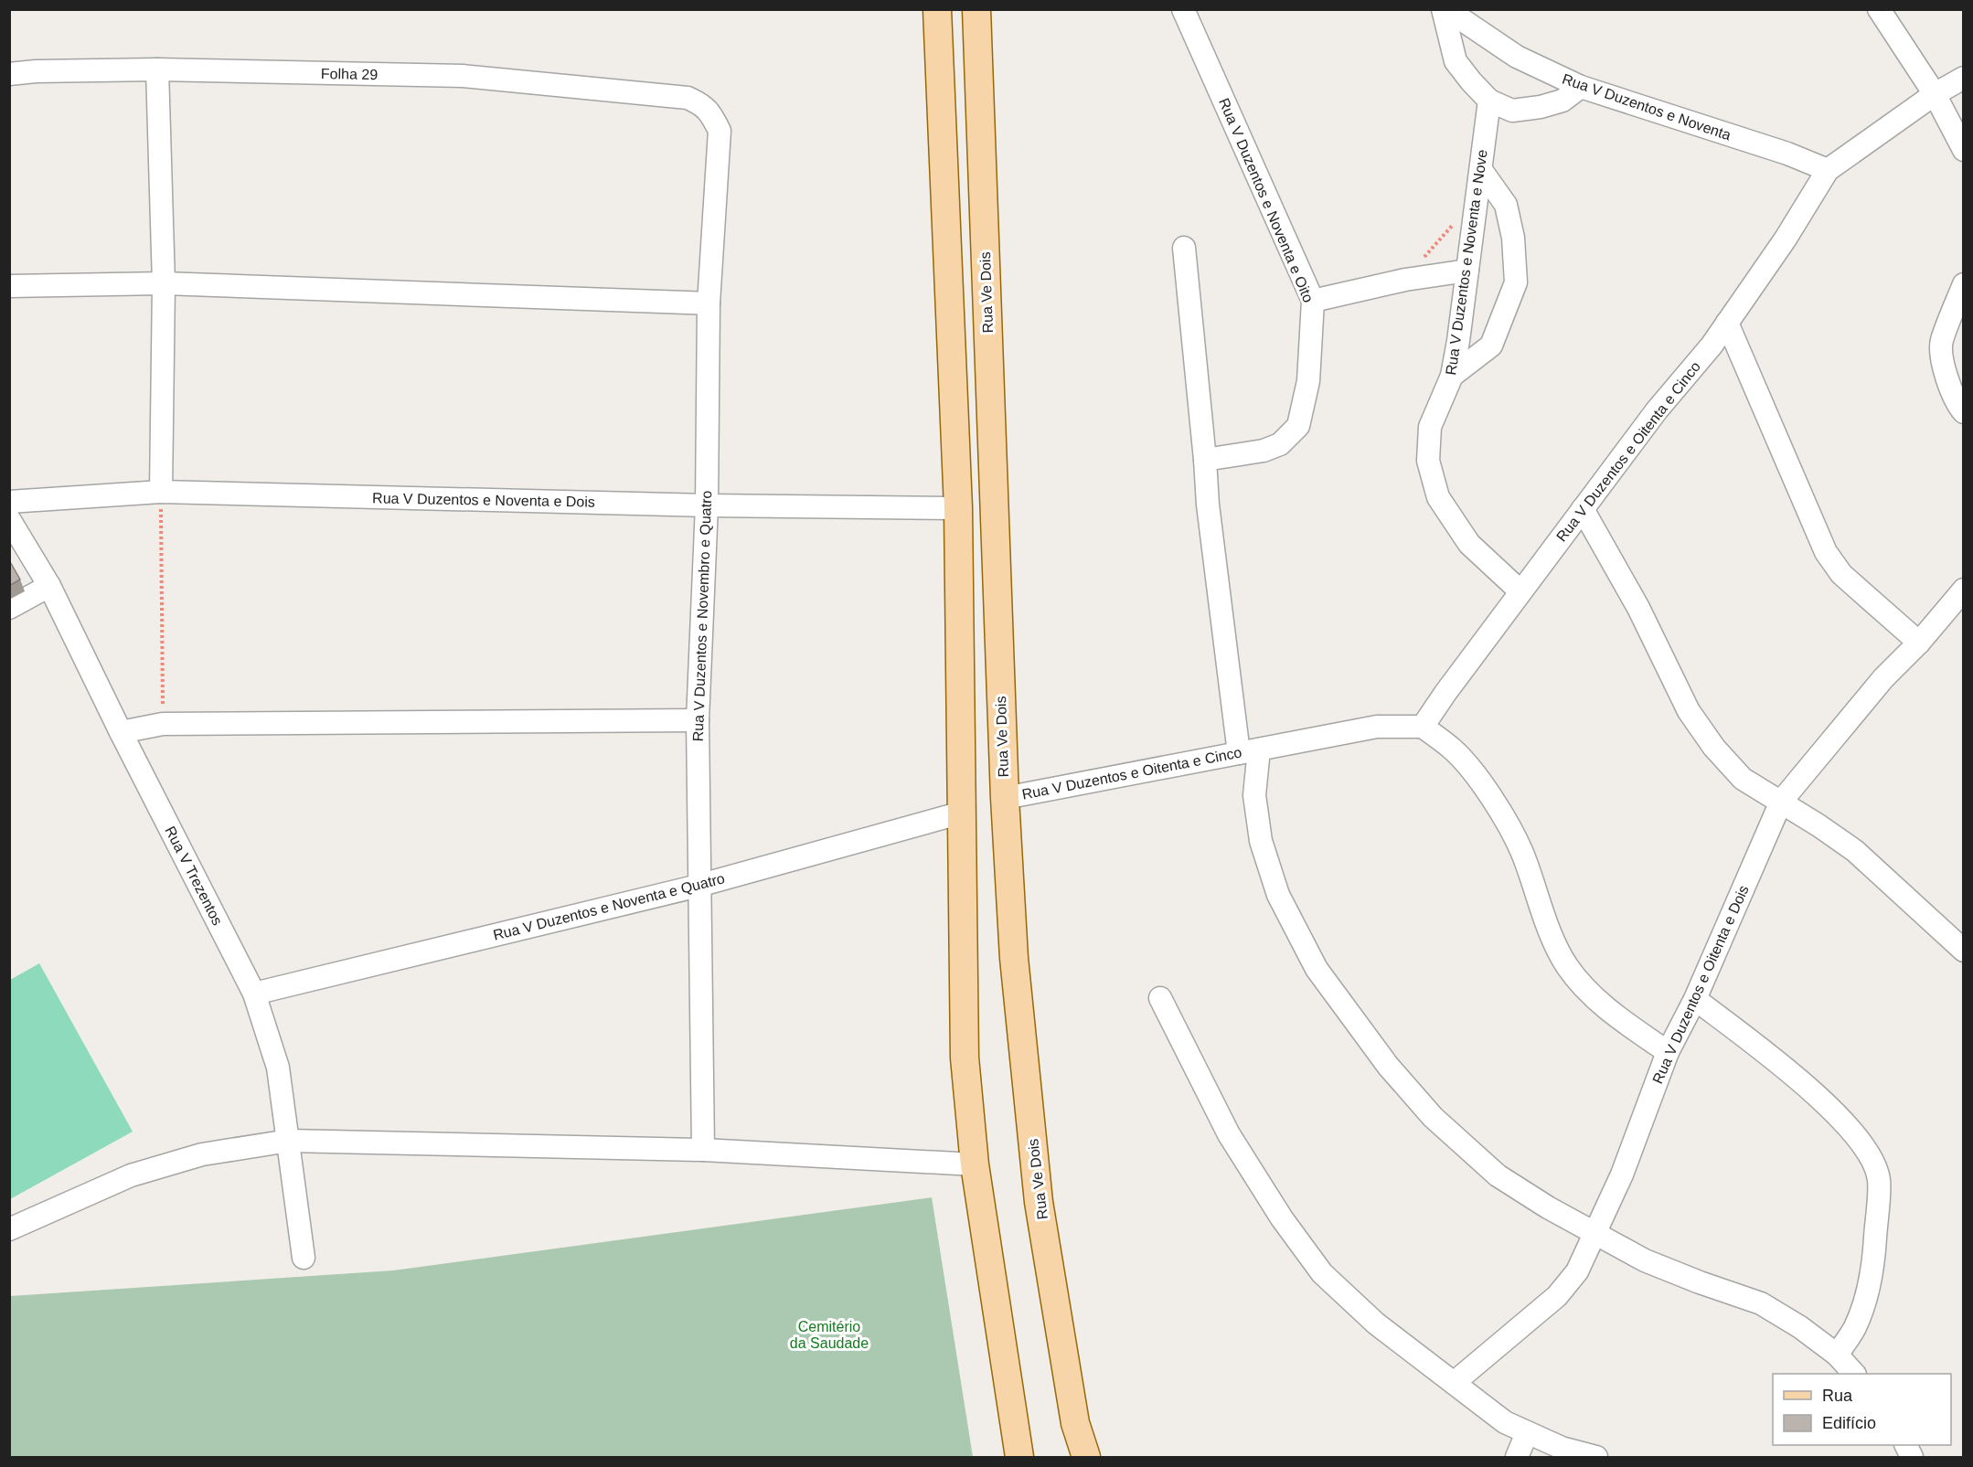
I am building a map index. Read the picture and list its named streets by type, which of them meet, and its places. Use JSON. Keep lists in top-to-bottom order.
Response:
{
  "streets": {
    "main road": ["Rua Ve Dois"],
    "street": [
      "Folha 29",
      "Rua V Duzentos e Noventa",
      "Rua V Duzentos e Noventa e Oito",
      "Rua V Duzentos e Noventa e Nove",
      "Rua V Duzentos e Oitenta e Cinco",
      "Rua V Duzentos e Noventa e Dois",
      "Rua V Duzentos e Novembro e Quatro",
      "Rua V Trezentos",
      "Rua V Duzentos e Noventa e Quatro",
      "Rua V Duzentos e Oitenta e Dois"
    ]
  },
  "crossings": [
    ["Folha 29", "Rua V Duzentos e Novembro e Quatro"],
    ["Rua V Duzentos e Noventa", "Rua V Duzentos e Oitenta e Cinco"],
    ["Rua V Duzentos e Noventa e Nove", "Rua V Duzentos e Oitenta e Cinco"],
    ["Rua Ve Dois", "Rua V Duzentos e Oitenta e Cinco"],
    ["Rua V Duzentos e Oitenta e Cinco", "Rua V Duzentos e Oitenta e Dois"],
    ["Rua V Duzentos e Noventa e Dois", "Rua V Duzentos e Novembro e Quatro"],
    ["Rua V Duzentos e Novembro e Quatro", "Rua V Duzentos e Noventa e Quatro"],
    ["Rua V Trezentos", "Rua V Duzentos e Noventa e Quatro"]
  ],
  "parks": ["Cemitério da Saudade"],
  "legend": ["Rua", "Edifício"]
}
